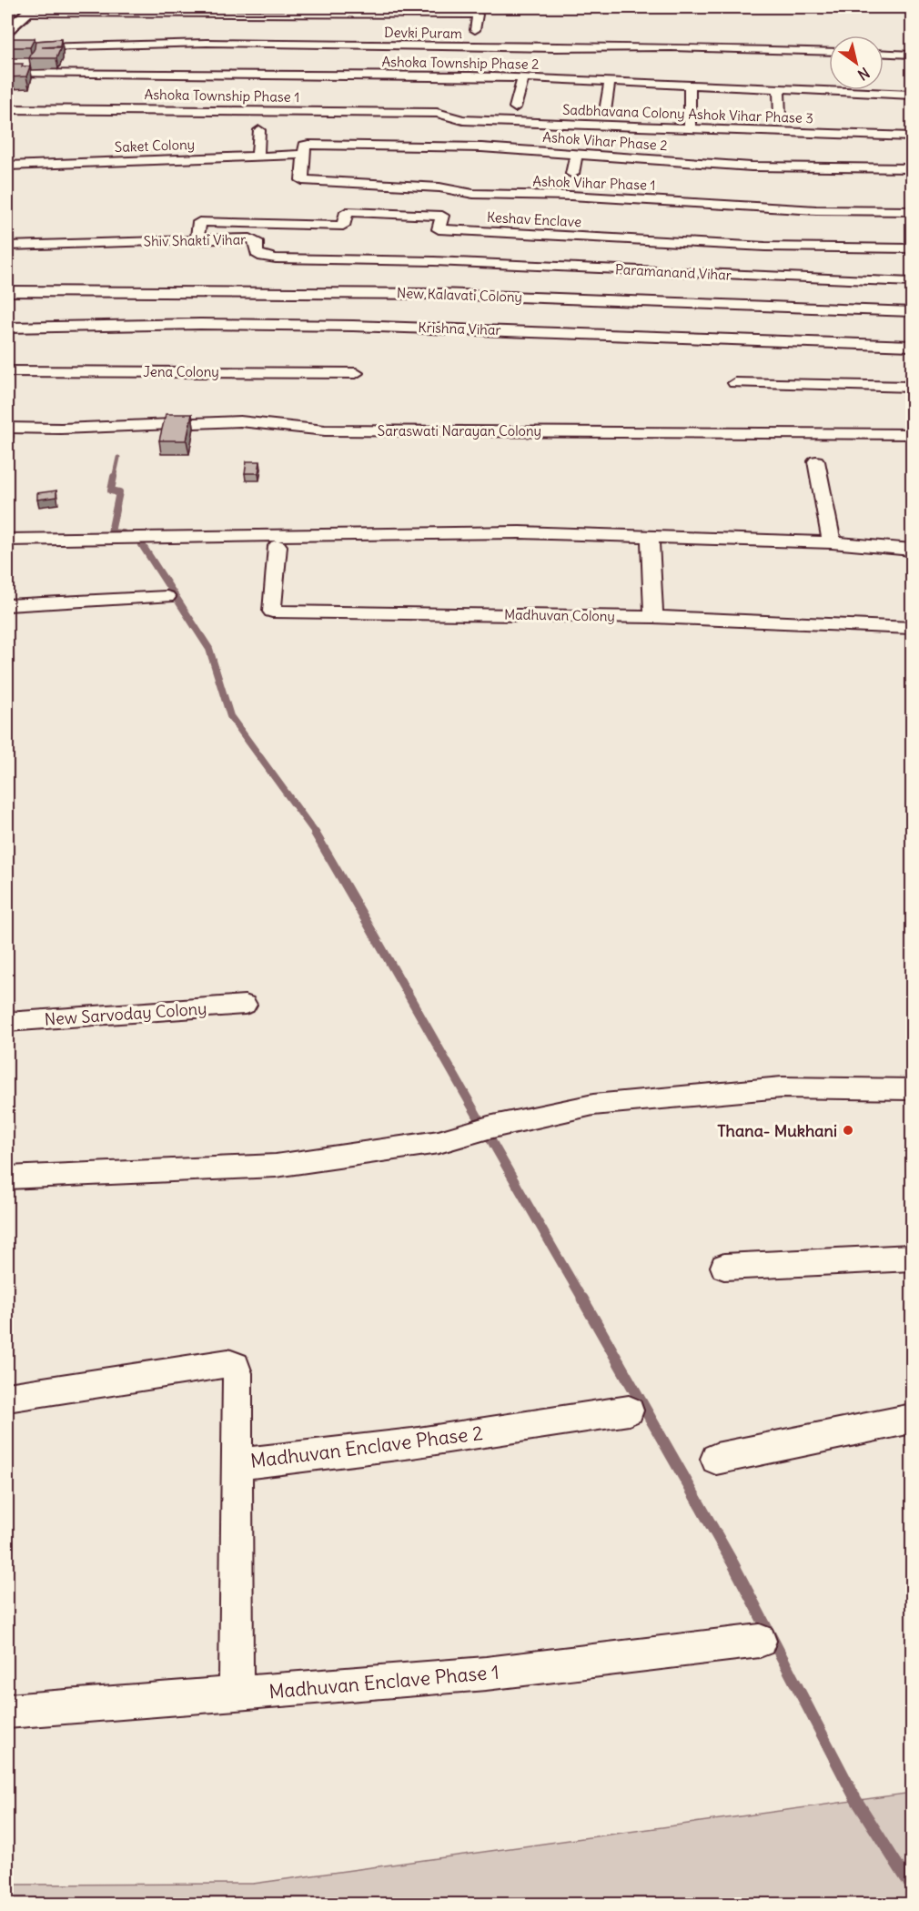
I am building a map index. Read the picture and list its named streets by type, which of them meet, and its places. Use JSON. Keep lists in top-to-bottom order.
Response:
{
  "streets": {
    "street": [
      "Devki Puram",
      "Ashoka Township Phase 2",
      "Ashoka Township Phase 1",
      "Sadbhavana Colony Ashok Vihar Phase 3",
      "Ashok Vihar Phase 2",
      "Saket Colony",
      "Ashok Vihar Phase 1",
      "Keshav Enclave",
      "Shiv Shakti Vihar",
      "Paramanand Vihar",
      "New Kalavati Colony",
      "Krishna Vihar",
      "Jena Colony",
      "Saraswati Narayan Colony",
      "Madhuvan Colony",
      "New Sarvoday Colony",
      "Madhuvan Enclave Phase 2",
      "Madhuvan Enclave Phase 1"
    ]
  },
  "crossings": [
    ["Ashoka Township Phase 1", "Sadbhavana Colony Ashok Vihar Phase 3"],
    ["Ashok Vihar Phase 2", "Saket Colony"],
    ["Ashok Vihar Phase 2", "Ashok Vihar Phase 1"],
    ["Saket Colony", "Ashok Vihar Phase 1"],
    ["Shiv Shakti Vihar", "Paramanand Vihar"]
  ],
  "places": ["Thana- Mukhani"],
  "north": "bottom right"
}
